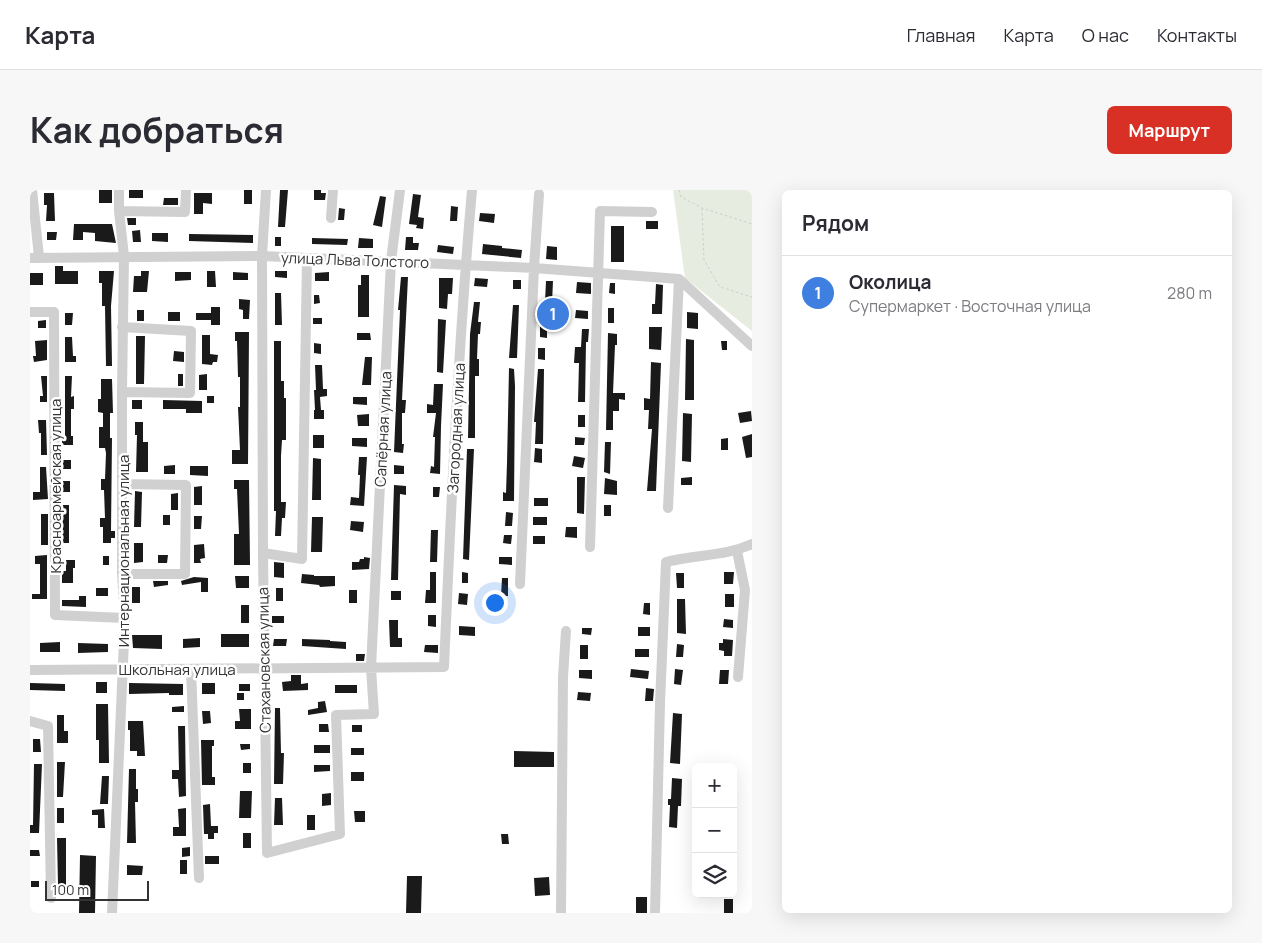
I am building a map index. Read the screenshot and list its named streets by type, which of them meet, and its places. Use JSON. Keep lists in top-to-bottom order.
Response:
{
  "streets": {
    "street": [
      "улица Льва Толстого",
      "Загородная улица",
      "Сапёрная улица",
      "Красноармейская улица",
      "Интернациональная улица",
      "Стахановская улица",
      "Школьная улица"
    ]
  },
  "crossings": [
    ["улица Льва Толстого", "Загородная улица"],
    ["улица Льва Толстого", "Сапёрная улица"],
    ["улица Льва Толстого", "Интернациональная улица"],
    ["улица Льва Толстого", "Стахановская улица"],
    ["Загородная улица", "Школьная улица"],
    ["Сапёрная улица", "Стахановская улица"],
    ["Сапёрная улица", "Школьная улица"],
    ["Красноармейская улица", "Интернациональная улица"],
    ["Интернациональная улица", "Школьная улица"],
    ["Стахановская улица", "Школьная улица"]
  ],
  "scale_bar": "100 m",
  "page": {
    "header": "Карта",
    "nav": [
      "Главная",
      "Карта",
      "О нас",
      "Контакты"
    ],
    "title": "Как добраться",
    "buttons": "Маршрут",
    "heading": "Рядом",
    "list": [
      {
        "mark": "1",
        "name": "Околица",
        "note": "Супермаркет · Восточная улица",
        "value": "280 m"
      }
    ],
    "pins": "1",
    "map_buttons": ["+", "−"],
    "scale": "100 m"
  }
}
